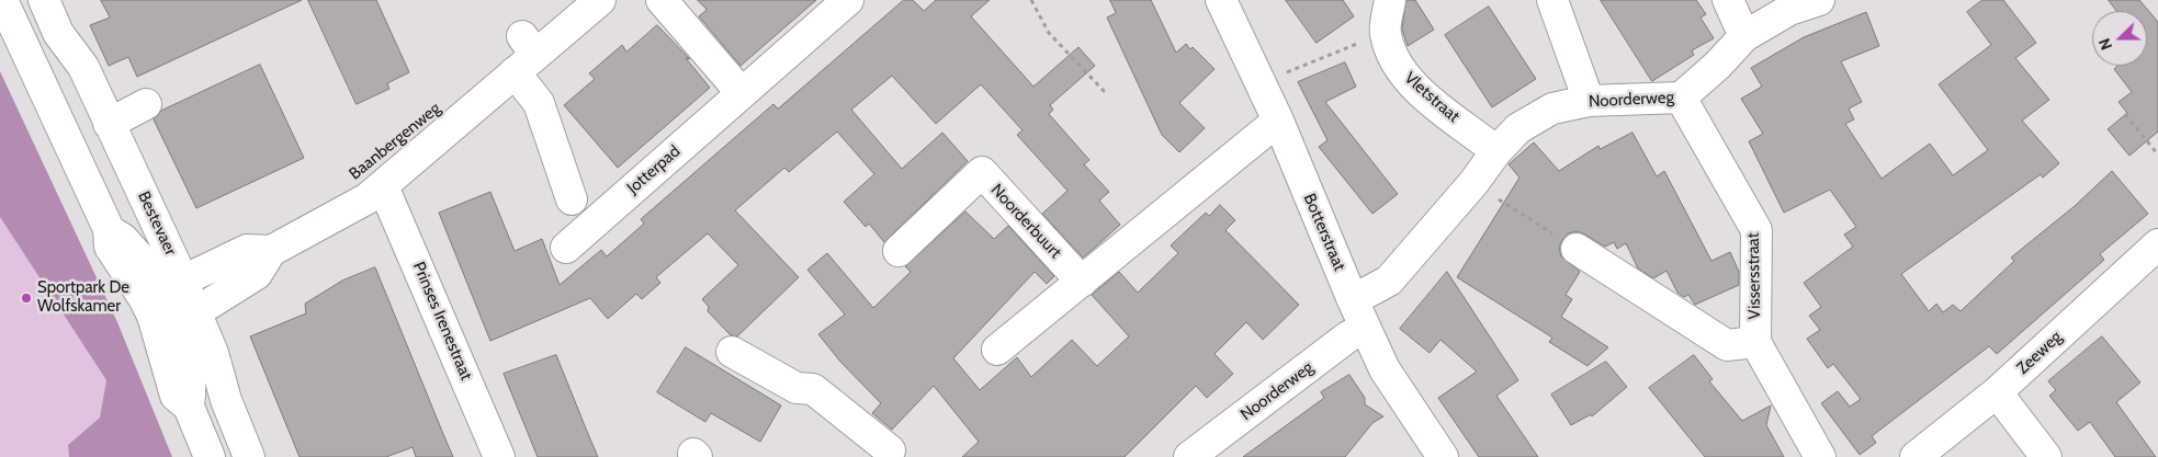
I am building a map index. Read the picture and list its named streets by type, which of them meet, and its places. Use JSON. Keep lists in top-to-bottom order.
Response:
{
  "streets": {
    "street": [
      "Vletstraat",
      "Noorderweg",
      "Baanbergenweg",
      "Jotterpad",
      "Noorderbuurt",
      "Bestevaer",
      "Botterstraat",
      "Vissersstraat",
      "Prinses Irenestraat",
      "Zeeweg"
    ]
  },
  "crossings": [
    ["Vletstraat", "Noorderweg"],
    ["Noorderweg", "Botterstraat"],
    ["Noorderweg", "Vissersstraat"],
    ["Baanbergenweg", "Bestevaer"],
    ["Baanbergenweg", "Prinses Irenestraat"]
  ],
  "places": ["Sportpark De Wolfskamer"],
  "north": "left"
}
